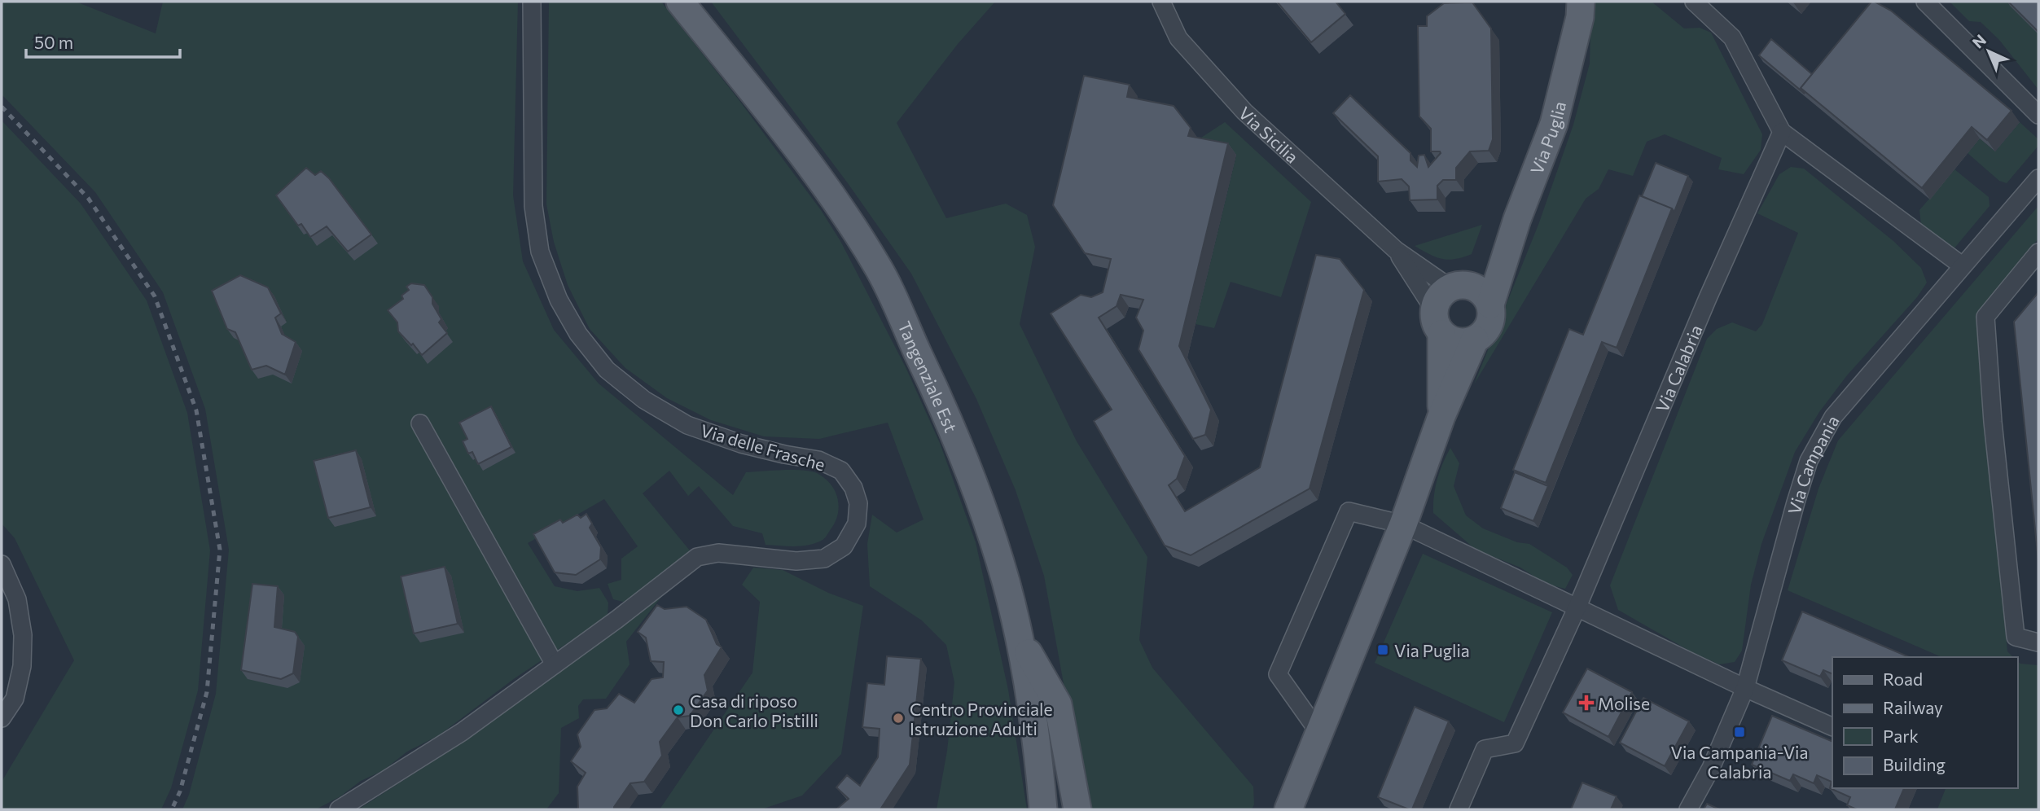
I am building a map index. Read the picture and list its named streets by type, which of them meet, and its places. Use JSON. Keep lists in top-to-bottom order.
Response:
{
  "streets": {
    "main road": ["Via Puglia", "Tangenziale Est"],
    "street": [
      "Via Sicilia",
      "Via Calabria",
      "Via delle Frasche",
      "Via Campania"
    ]
  },
  "crossings": [
    ["Via Sicilia", "Via Puglia"]
  ],
  "places": {
    "transit": ["Via Puglia", "Via Campania-Via Calabria"],
    "health": ["Molise"],
    "other": ["Casa di riposo Don Carlo Pistilli", "Centro Provinciale Istruzione Adulti"]
  },
  "legend": [
    "Road",
    "Railway",
    "Park",
    "Building"
  ],
  "scale_bar": "50 m",
  "north": "top left"
}
